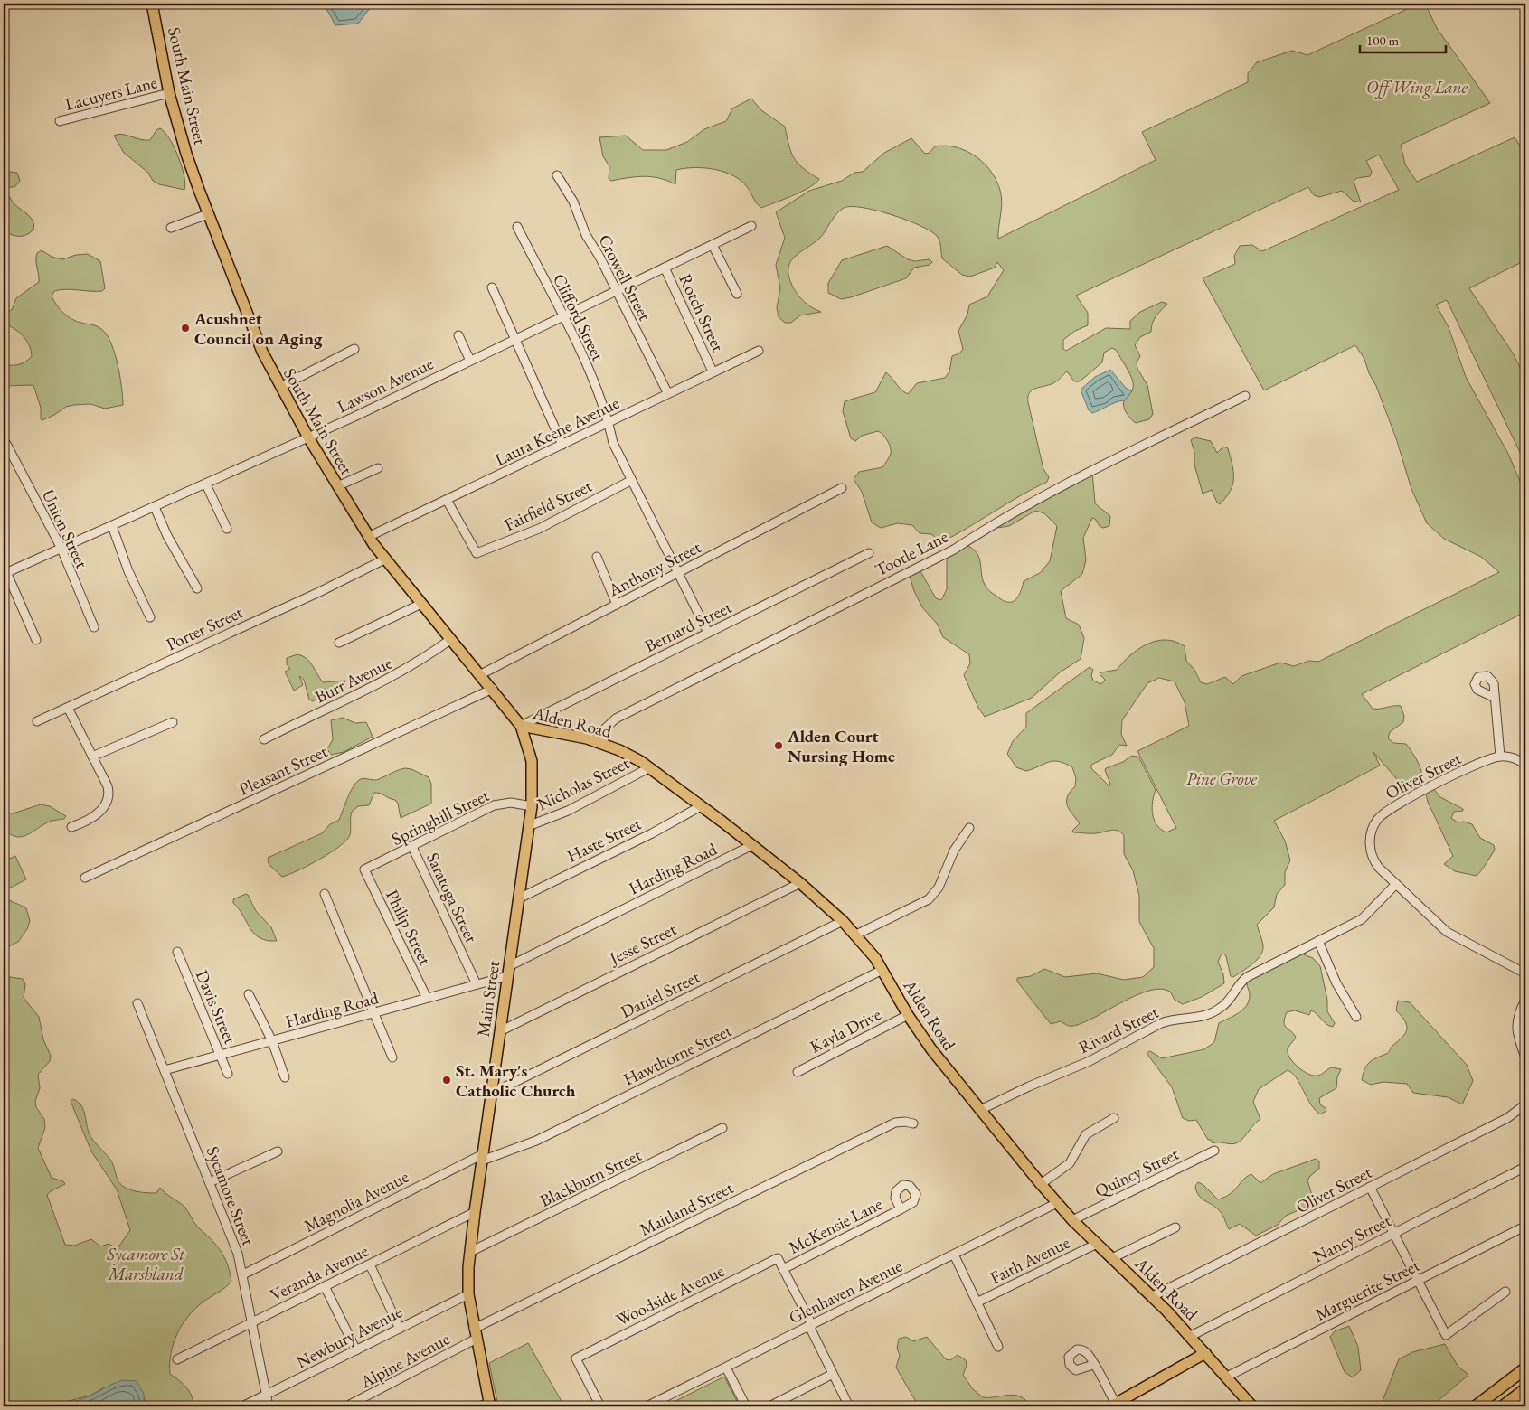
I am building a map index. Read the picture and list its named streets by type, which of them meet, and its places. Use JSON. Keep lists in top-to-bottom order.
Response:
{
  "streets": {
    "main road": ["South Main Street", "Alden Road", "Main Street"],
    "street": [
      "Lacuyers Lane",
      "Crowell Street",
      "Rotch Street",
      "Clifford Street",
      "Lawson Avenue",
      "Laura Keene Avenue",
      "Fairfield Street",
      "Union Street",
      "Tootle Lane",
      "Anthony Street",
      "Bernard Street",
      "Porter Street",
      "Burr Avenue",
      "Pleasant Street",
      "Oliver Street",
      "Nicholas Street",
      "Springhill Street",
      "Haste Street",
      "Harding Road",
      "Saratoga Street",
      "Philip Street",
      "Jesse Street",
      "Daniel Street",
      "Davis Street",
      "Rivard Street",
      "Kayla Drive",
      "Hawthorne Street",
      "Quincy Street",
      "Blackburn Street",
      "Sycamore Street",
      "Magnolia Avenue",
      "Maitland Street",
      "McKensie Lane",
      "Nancy Street",
      "Faith Avenue",
      "Veranda Avenue",
      "Marguerite Street",
      "Glenhaven Avenue",
      "Woodside Avenue",
      "Newbury Avenue",
      "Alpine Avenue"
    ]
  },
  "crossings": [
    ["South Main Street", "Lacuyers Lane"],
    ["South Main Street", "Lawson Avenue"],
    ["South Main Street", "Laura Keene Avenue"],
    ["South Main Street", "Anthony Street"],
    ["South Main Street", "Bernard Street"],
    ["South Main Street", "Porter Street"],
    ["South Main Street", "Burr Avenue"],
    ["South Main Street", "Alden Road"],
    ["South Main Street", "Pleasant Street"],
    ["South Main Street", "Main Street"],
    ["Crowell Street", "Lawson Avenue"],
    ["Crowell Street", "Laura Keene Avenue"],
    ["Rotch Street", "Lawson Avenue"],
    ["Rotch Street", "Laura Keene Avenue"],
    ["Clifford Street", "Lawson Avenue"],
    ["Clifford Street", "Laura Keene Avenue"],
    ["Clifford Street", "Fairfield Street"],
    ["Clifford Street", "Anthony Street"],
    ["Clifford Street", "Bernard Street"],
    ["Lawson Avenue", "Union Street"],
    ["Laura Keene Avenue", "Fairfield Street"],
    ["Tootle Lane", "Alden Road"],
    ["Bernard Street", "Alden Road"],
    ["Alden Road", "Oliver Street"],
    ["Alden Road", "Nicholas Street"],
    ["Alden Road", "Haste Street"],
    ["Alden Road", "Harding Road"],
    ["Alden Road", "Jesse Street"],
    ["Alden Road", "Daniel Street"],
    ["Alden Road", "Rivard Street"],
    ["Alden Road", "Kayla Drive"],
    ["Alden Road", "Hawthorne Street"],
    ["Alden Road", "Quincy Street"],
    ["Alden Road", "Nancy Street"],
    ["Alden Road", "Faith Avenue"],
    ["Alden Road", "Marguerite Street"],
    ["Alden Road", "Glenhaven Avenue"],
    ["Oliver Street", "Rivard Street"],
    ["Nicholas Street", "Main Street"],
    ["Springhill Street", "Saratoga Street"],
    ["Springhill Street", "Philip Street"],
    ["Springhill Street", "Main Street"],
    ["Haste Street", "Main Street"],
    ["Harding Road", "Saratoga Street"],
    ["Harding Road", "Philip Street"],
    ["Harding Road", "Main Street"],
    ["Harding Road", "Davis Street"],
    ["Harding Road", "Sycamore Street"],
    ["Jesse Street", "Main Street"],
    ["Daniel Street", "Main Street"],
    ["Main Street", "Hawthorne Street"],
    ["Main Street", "Blackburn Street"],
    ["Main Street", "Magnolia Avenue"],
    ["Main Street", "Maitland Street"],
    ["Main Street", "Veranda Avenue"],
    ["Main Street", "Newbury Avenue"],
    ["Main Street", "Alpine Avenue"],
    ["Hawthorne Street", "Magnolia Avenue"],
    ["Sycamore Street", "Magnolia Avenue"],
    ["Sycamore Street", "Veranda Avenue"],
    ["Sycamore Street", "Newbury Avenue"],
    ["McKensie Lane", "Woodside Avenue"]
  ],
  "parks": ["Off Wing Lane", "Pine Grove", "Sycamore St Marshland"],
  "places": ["Acushnet Council on Aging", "Alden Court Nursing Home", "St. Mary's Catholic Church"],
  "scale_bar": "100 m"
}
